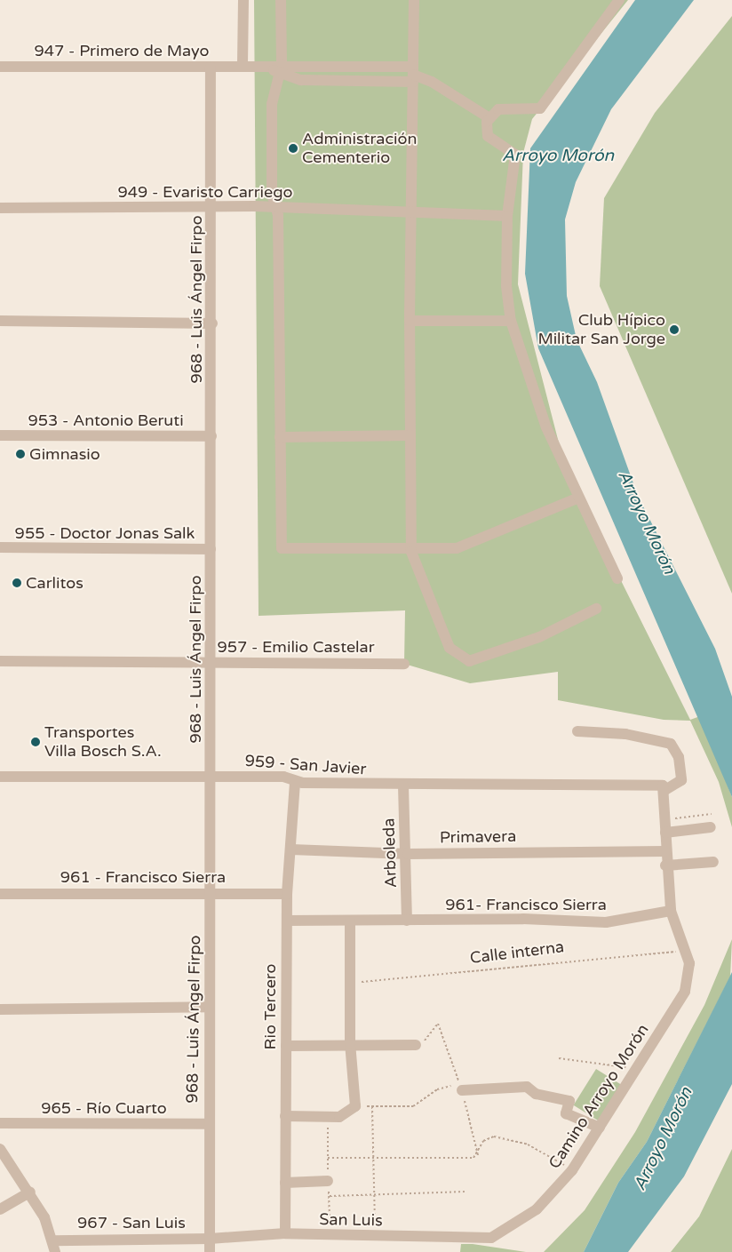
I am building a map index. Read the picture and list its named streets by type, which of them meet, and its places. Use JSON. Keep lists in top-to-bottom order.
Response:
{
  "streets": {
    "street": [
      "947 - Primero de Mayo",
      "949 - Evaristo Carriego",
      "968 - Luis Ángel Firpo",
      "953 - Antonio Beruti",
      "955 - Doctor Jonas Salk",
      "957 - Emilio Castelar",
      "959 - San Javier",
      "Primavera",
      "Arboleda",
      "961 - Francisco Sierra",
      "961- Francisco Sierra",
      "Rio Tercero",
      "Camino Arroyo Morón",
      "965 - Río Cuarto",
      "San Luis",
      "967 - San Luis"
    ],
    "path": ["Calle interna"]
  },
  "crossings": [
    ["947 - Primero de Mayo", "968 - Luis Ángel Firpo"],
    ["949 - Evaristo Carriego", "968 - Luis Ángel Firpo"],
    ["968 - Luis Ángel Firpo", "953 - Antonio Beruti"],
    ["968 - Luis Ángel Firpo", "955 - Doctor Jonas Salk"],
    ["968 - Luis Ángel Firpo", "957 - Emilio Castelar"],
    ["968 - Luis Ángel Firpo", "959 - San Javier"],
    ["968 - Luis Ángel Firpo", "961 - Francisco Sierra"],
    ["968 - Luis Ángel Firpo", "965 - Río Cuarto"],
    ["968 - Luis Ángel Firpo", "San Luis"],
    ["968 - Luis Ángel Firpo", "967 - San Luis"],
    ["959 - San Javier", "Arboleda"],
    ["959 - San Javier", "Rio Tercero"],
    ["Primavera", "Arboleda"],
    ["Primavera", "Rio Tercero"],
    ["Arboleda", "961- Francisco Sierra"],
    ["961 - Francisco Sierra", "Rio Tercero"],
    ["961- Francisco Sierra", "Rio Tercero"],
    ["Calle interna", "Camino Arroyo Morón"],
    ["Rio Tercero", "San Luis"],
    ["Camino Arroyo Morón", "San Luis"],
    ["San Luis", "967 - San Luis"]
  ],
  "water": ["Arroyo Morón"],
  "places": [
    "Administración Cementerio",
    "Club Hípico Militar San Jorge",
    "Gimnasio",
    "Carlitos",
    "Transportes Villa Bosch S.A."
  ]
}
